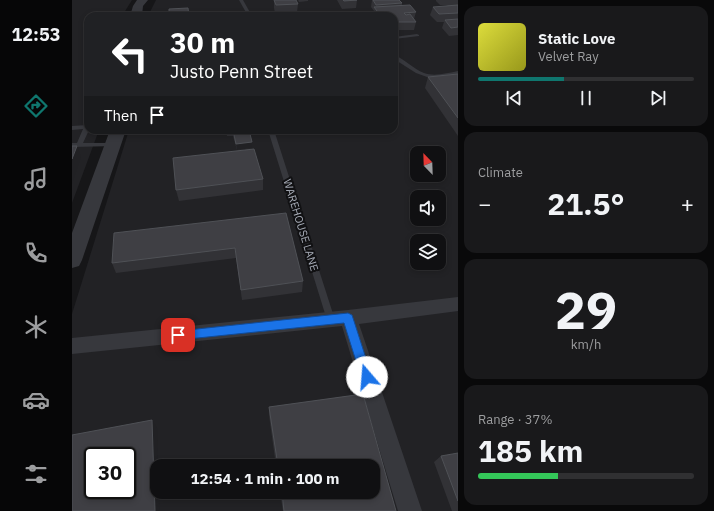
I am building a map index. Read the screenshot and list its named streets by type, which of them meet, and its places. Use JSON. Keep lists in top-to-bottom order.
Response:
{
  "streets": {
    "street": ["WAREHOUSE LANE"]
  },
  "north": "top left",
  "page": {
    "tabs": "12:53",
    "turn": ["30 m", "Justo Penn Street"],
    "song": ["Static Love", "Velvet Ray"],
    "then": "Then",
    "tile": [
      "Climate",
      ["29", "km/h"],
      ["Range · 37%", "185 km"]
    ],
    "heat": ["−", "21.5°", "+"],
    "limit": "30",
    "trip": "12:54 · 1 min · 100 m"
  }
}
